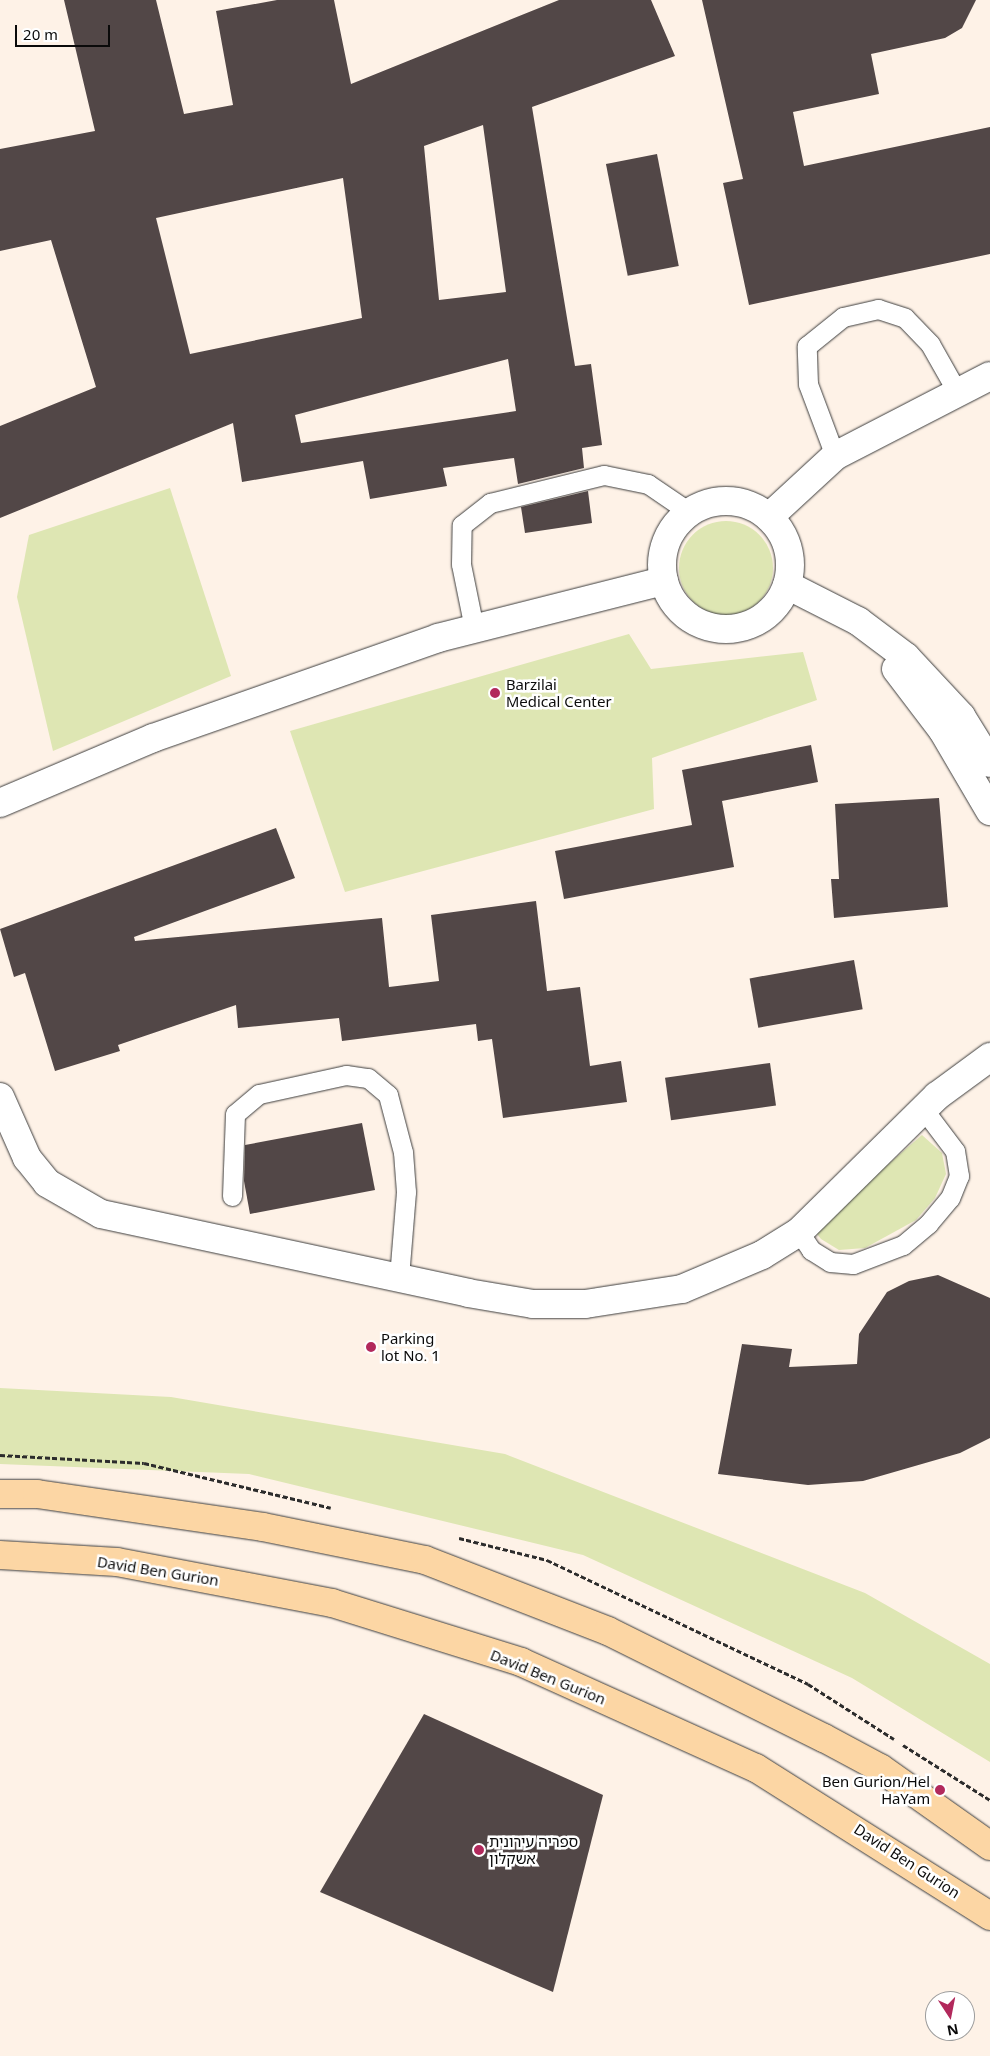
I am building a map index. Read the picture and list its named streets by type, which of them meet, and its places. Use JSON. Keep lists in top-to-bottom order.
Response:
{
  "streets": {
    "main road": ["David Ben Gurion"]
  },
  "places": [
    "Barzilai Medical Center",
    "Parking lot No. 1",
    "Ben Gurion/Hel HaYam",
    "ספריה עירונית אשקלון"
  ],
  "scale_bar": "20 m",
  "north": "bottom"
}
